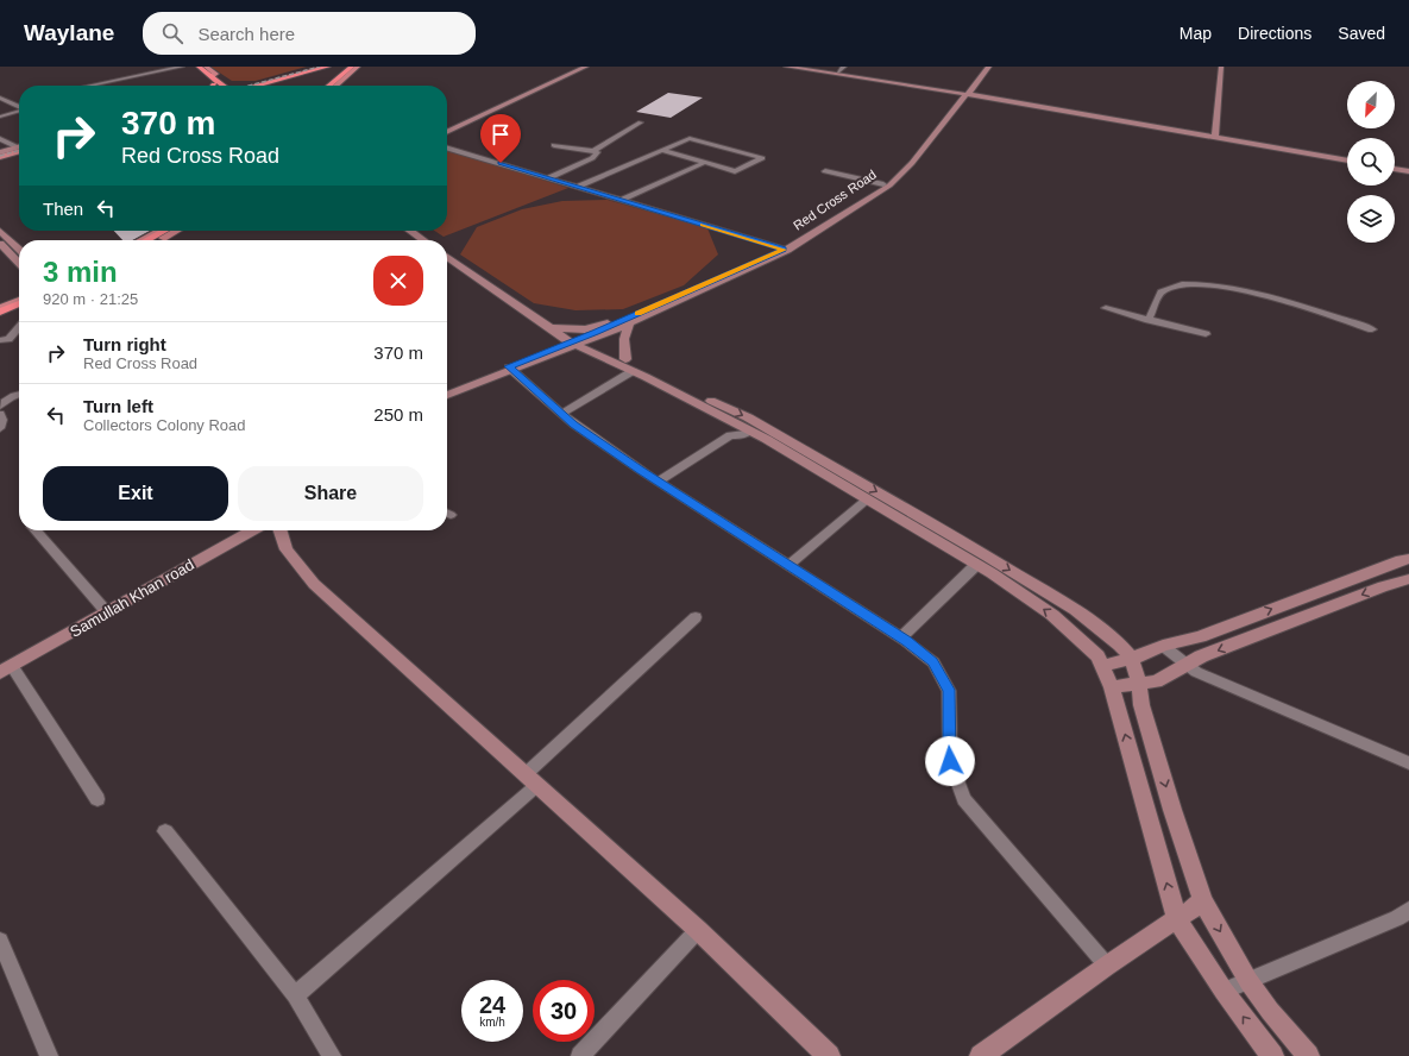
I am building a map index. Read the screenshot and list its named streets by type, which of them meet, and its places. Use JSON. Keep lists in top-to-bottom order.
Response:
{
  "streets": {
    "street": ["Red Cross Road", "Samullah Khan road"]
  },
  "north": "bottom left",
  "page": {
    "header": "Waylane",
    "search": "Search here",
    "nav": ["Map", "Directions", "Saved"],
    "turn": ["370 m", "Red Cross Road"],
    "then": "Then",
    "heading": ["3 min", "920 m · 21:25"],
    "list": [
      {
        "name": "Turn right",
        "note": "Red Cross Road",
        "value": "370 m"
      },
      {
        "name": "Turn left",
        "note": "Collectors Colony Road",
        "value": "250 m"
      }
    ],
    "buttons": ["Exit", "Share"],
    "speed": "24 km/h",
    "limit": "30"
  }
}
